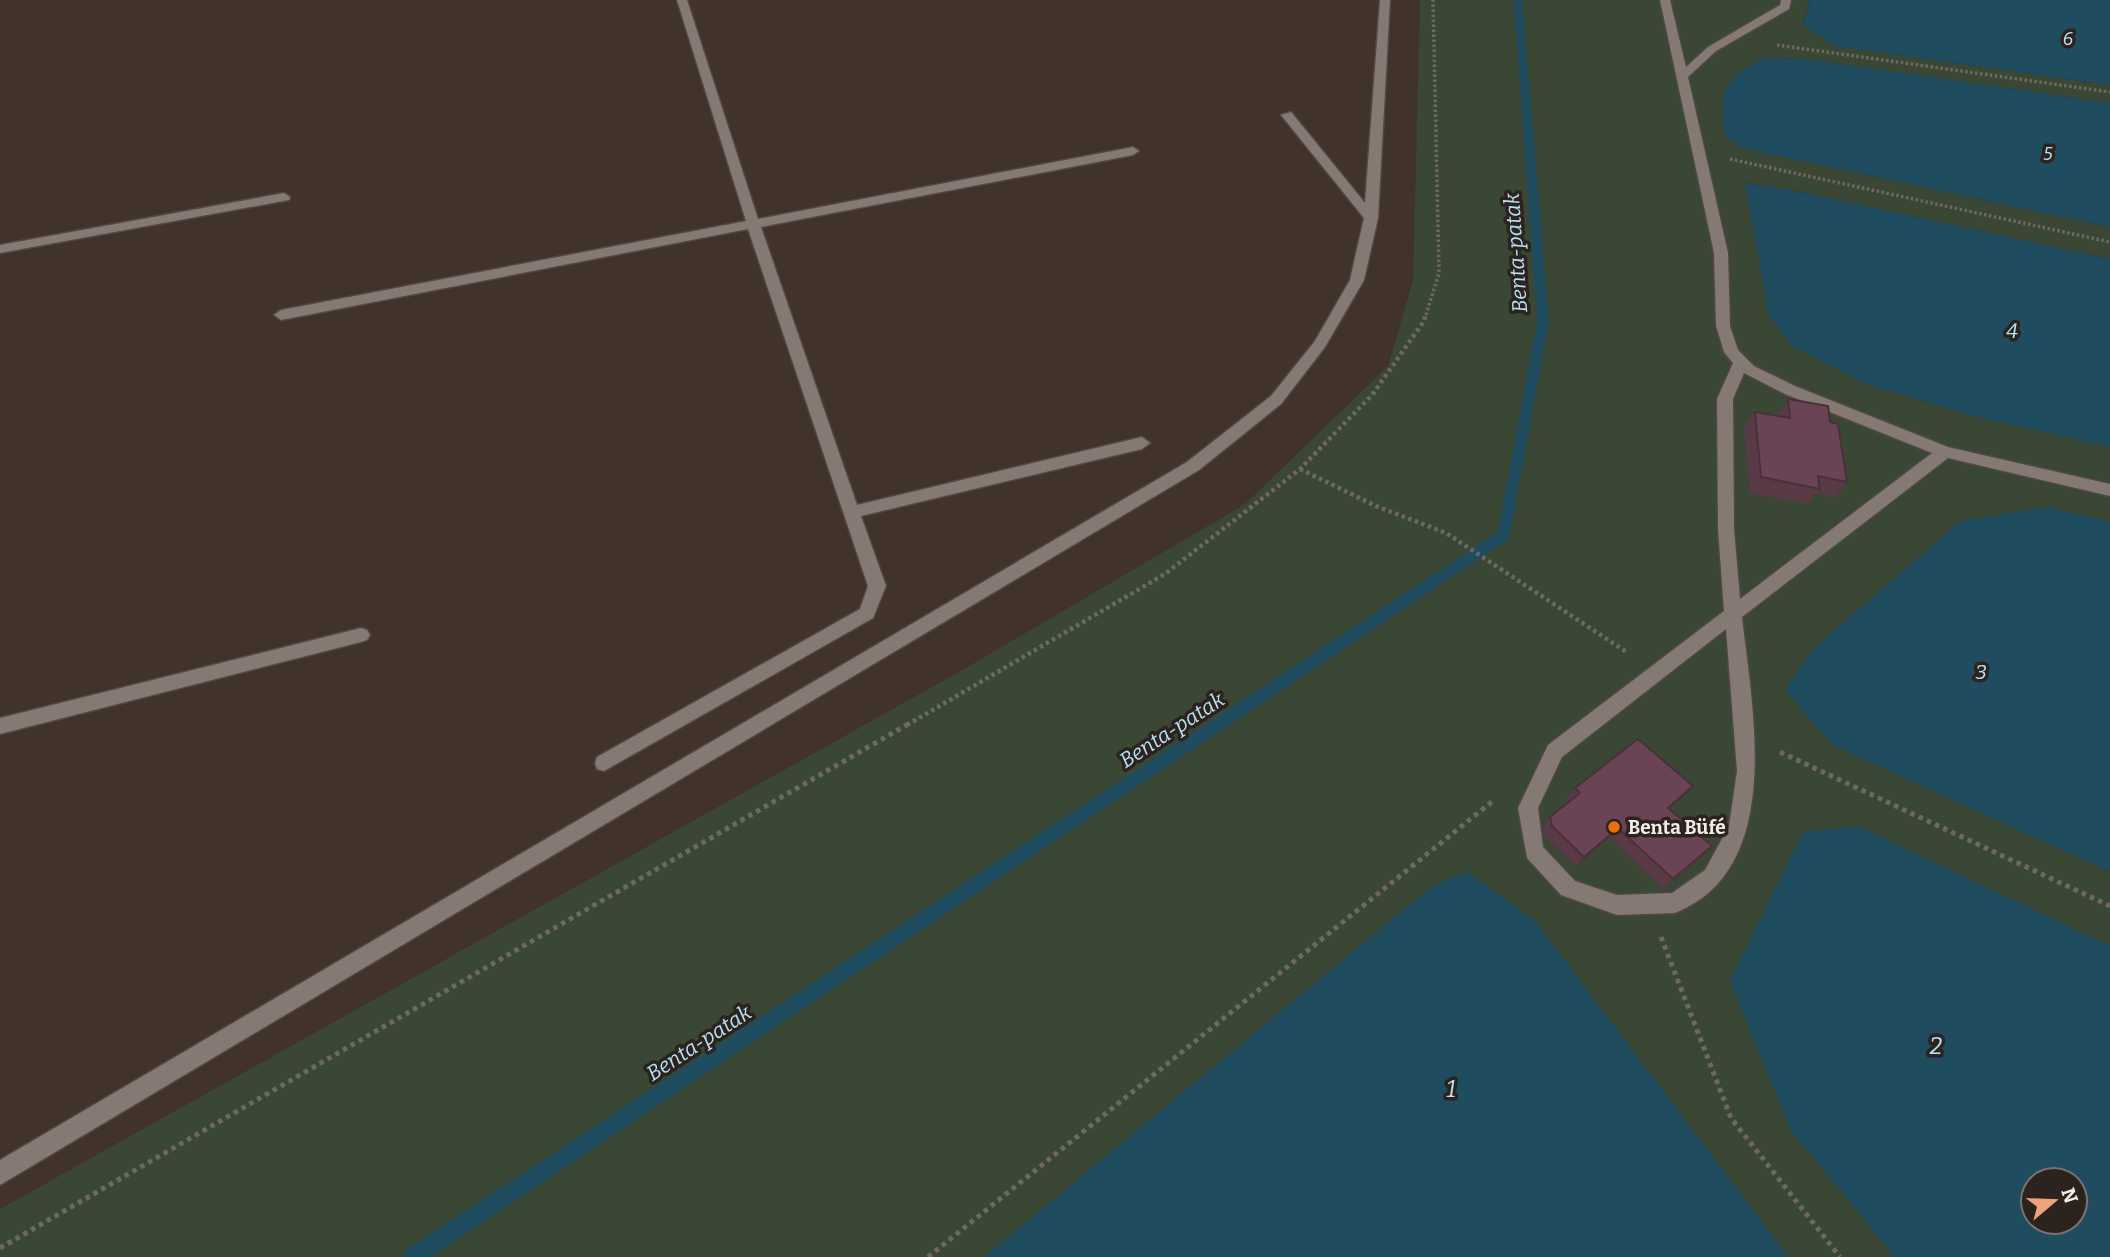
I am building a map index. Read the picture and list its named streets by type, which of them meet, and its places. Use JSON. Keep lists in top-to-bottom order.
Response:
{
  "water": [
    "6",
    "5",
    "Benta-patak",
    "4",
    "3",
    "2",
    "1"
  ],
  "places": ["Benta Büfé"],
  "north": "right"
}
